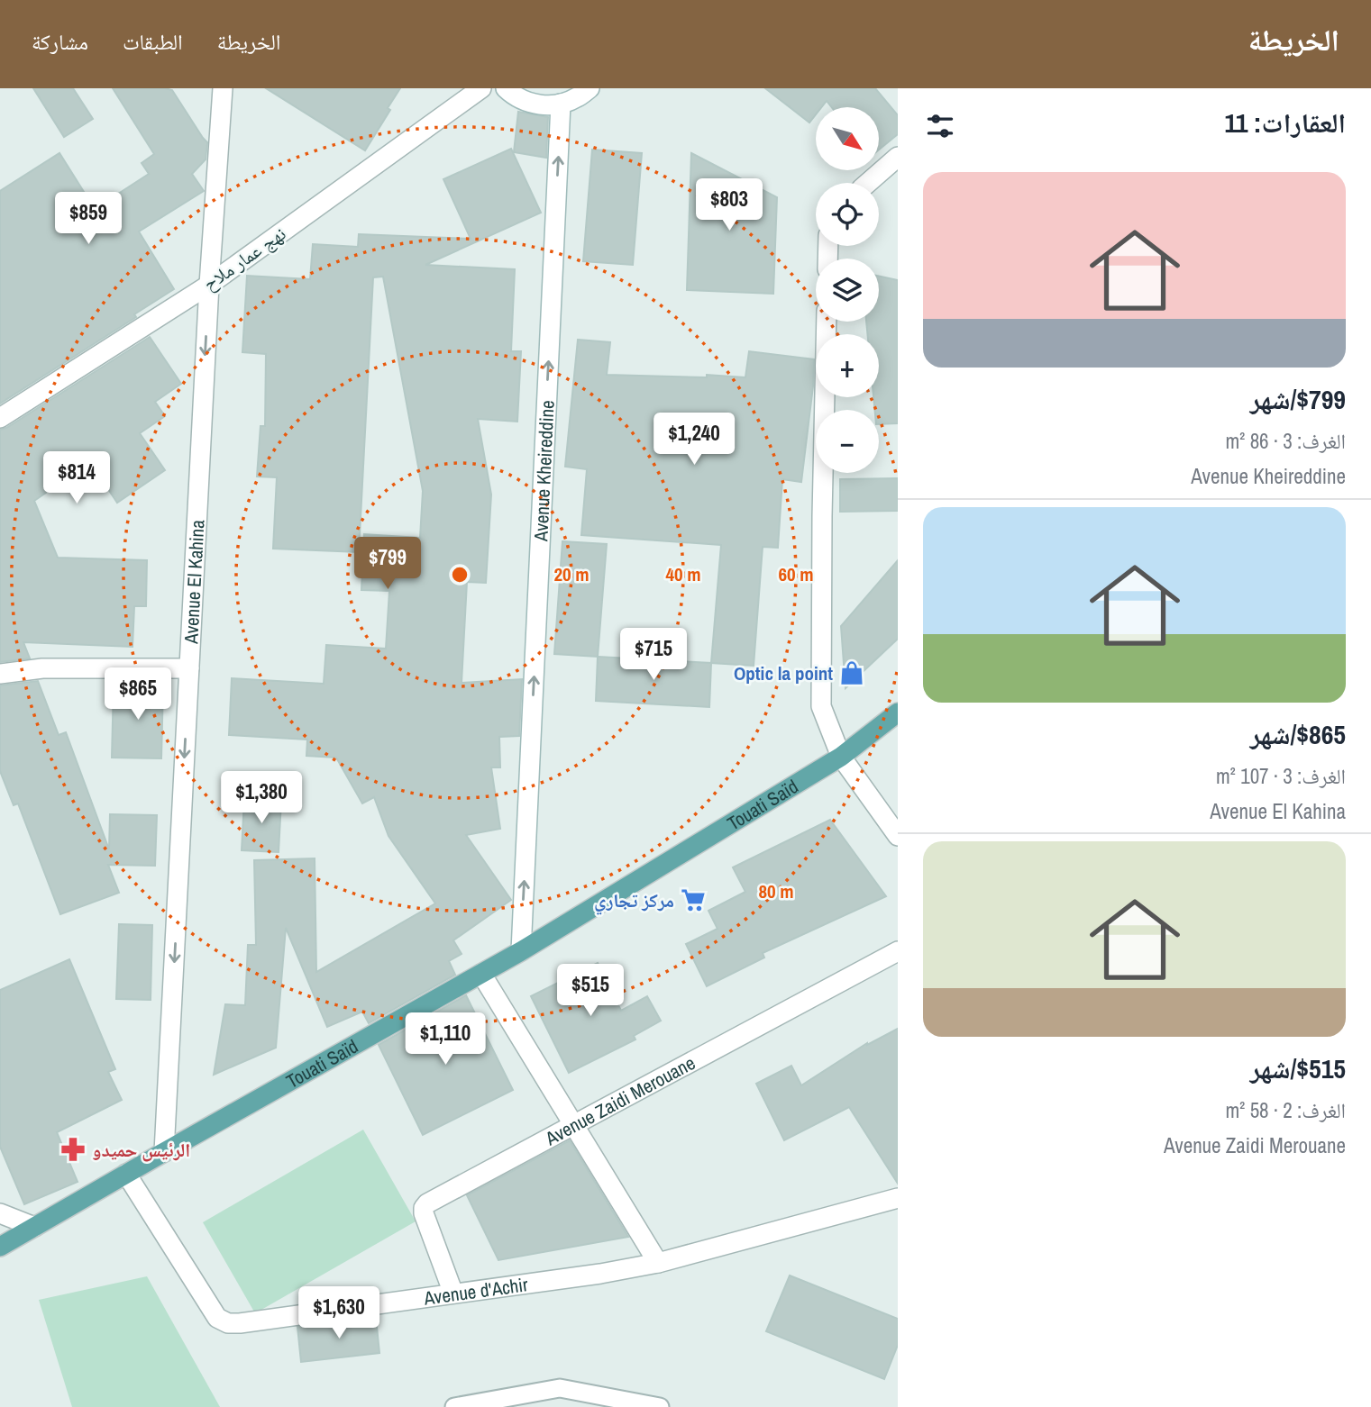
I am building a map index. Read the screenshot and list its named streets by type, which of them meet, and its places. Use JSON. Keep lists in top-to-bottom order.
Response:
{
  "streets": {
    "main road": ["Touati Saïd"],
    "street": [
      "نهج عمار ملاح",
      "Avenue Kheireddine",
      "Avenue El Kahina",
      "Avenue Zaidi Merouane",
      "Avenue d'Achir"
    ]
  },
  "crossings": [
    ["نهج عمار ملاح", "Avenue El Kahina"],
    ["Avenue Kheireddine", "Touati Saïd"],
    ["Avenue El Kahina", "Touati Saïd"],
    ["Touati Saïd", "Avenue d'Achir"],
    ["Avenue Zaidi Merouane", "Avenue d'Achir"]
  ],
  "one_way": ["Avenue Kheireddine", "Avenue El Kahina"],
  "places": {
    "shop": ["Optic la point"],
    "supermarket": ["مركز تجاري"],
    "pharmacy": ["الرئيس حميدو"]
  },
  "north": "bottom right",
  "page": {
    "header": "الخريطة",
    "nav": ["الخريطة", "الطبقات", "مشاركة"],
    "heading": "العقارات: 11",
    "map_buttons": ["+", "−"],
    "list": [
      {
        "name": "$799/شهر",
        "note": "الغرف: 3 · 86 m² · Avenue Kheireddine"
      },
      {
        "name": "$865/شهر",
        "note": "الغرف: 3 · 107 m² · Avenue El Kahina"
      },
      {
        "name": "$515/شهر",
        "note": "الغرف: 2 · 58 m² · Avenue Zaidi Merouane"
      }
    ],
    "price": [
      "$803",
      "$859",
      "$1,240",
      "$814",
      "$799",
      "$715",
      "$865",
      "$1,380",
      "$515",
      "$1,110",
      "$1,630"
    ]
  },
  "rings": [
    "20 m",
    "40 m",
    "60 m",
    "80 m"
  ]
}
